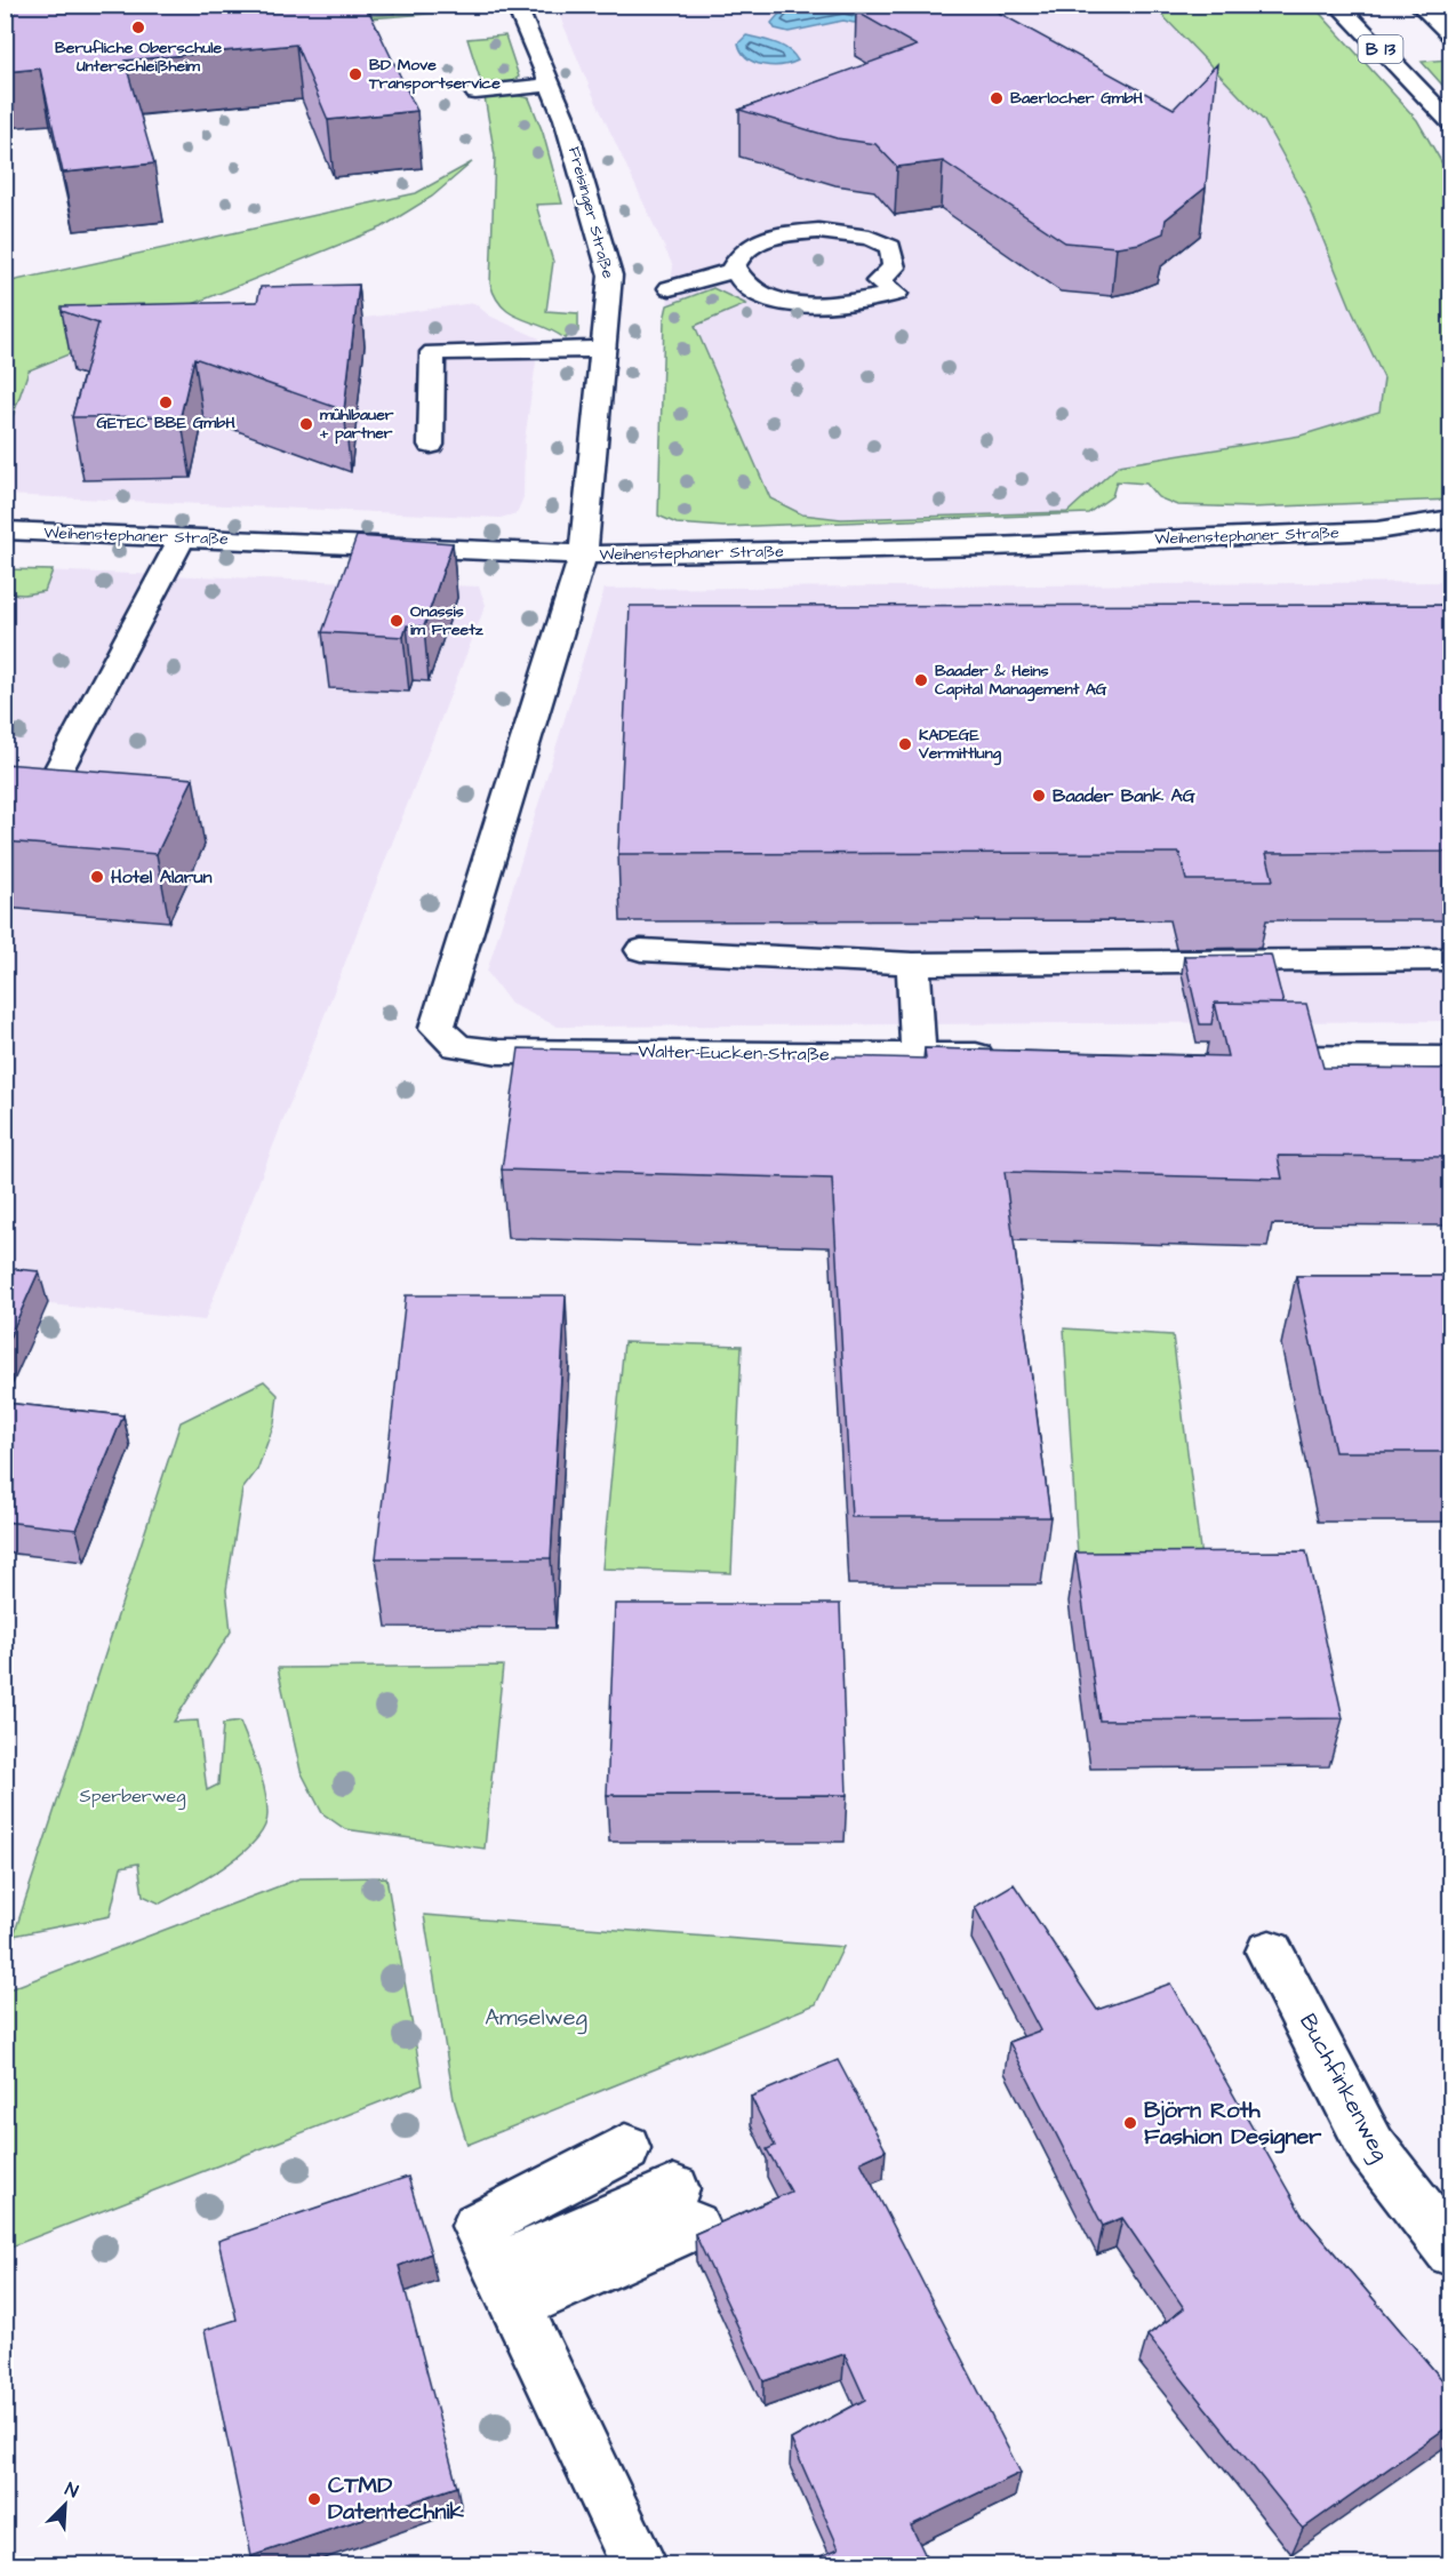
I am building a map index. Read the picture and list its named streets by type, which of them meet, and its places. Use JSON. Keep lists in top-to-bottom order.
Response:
{
  "streets": {
    "street": [
      "B 13",
      "Freisinger Straße",
      "Weihenstephaner Straße",
      "Walter-Eucken-Straße",
      "Buchfinkenweg"
    ]
  },
  "crossings": [
    ["Freisinger Straße", "Weihenstephaner Straße"],
    ["Freisinger Straße", "Walter-Eucken-Straße"],
    ["Weihenstephaner Straße", "Walter-Eucken-Straße"]
  ],
  "parks": ["Sperberweg", "Amselweg"],
  "places": [
    "Berufliche Oberschule Unterschleißheim",
    "BD Move Transportservice",
    "Baerlocher GmbH",
    "GETEC BBE GmbH",
    "mühlbauer + partner",
    "Onassis im Freetz",
    "Baader & Heins Capital Management AG",
    "KADEGE Vermittlung",
    "Baader Bank AG",
    "Hotel Alarun",
    "Björn Roth Fashion Designer",
    "CTMD Datentechnik"
  ],
  "north": "top right"
}
